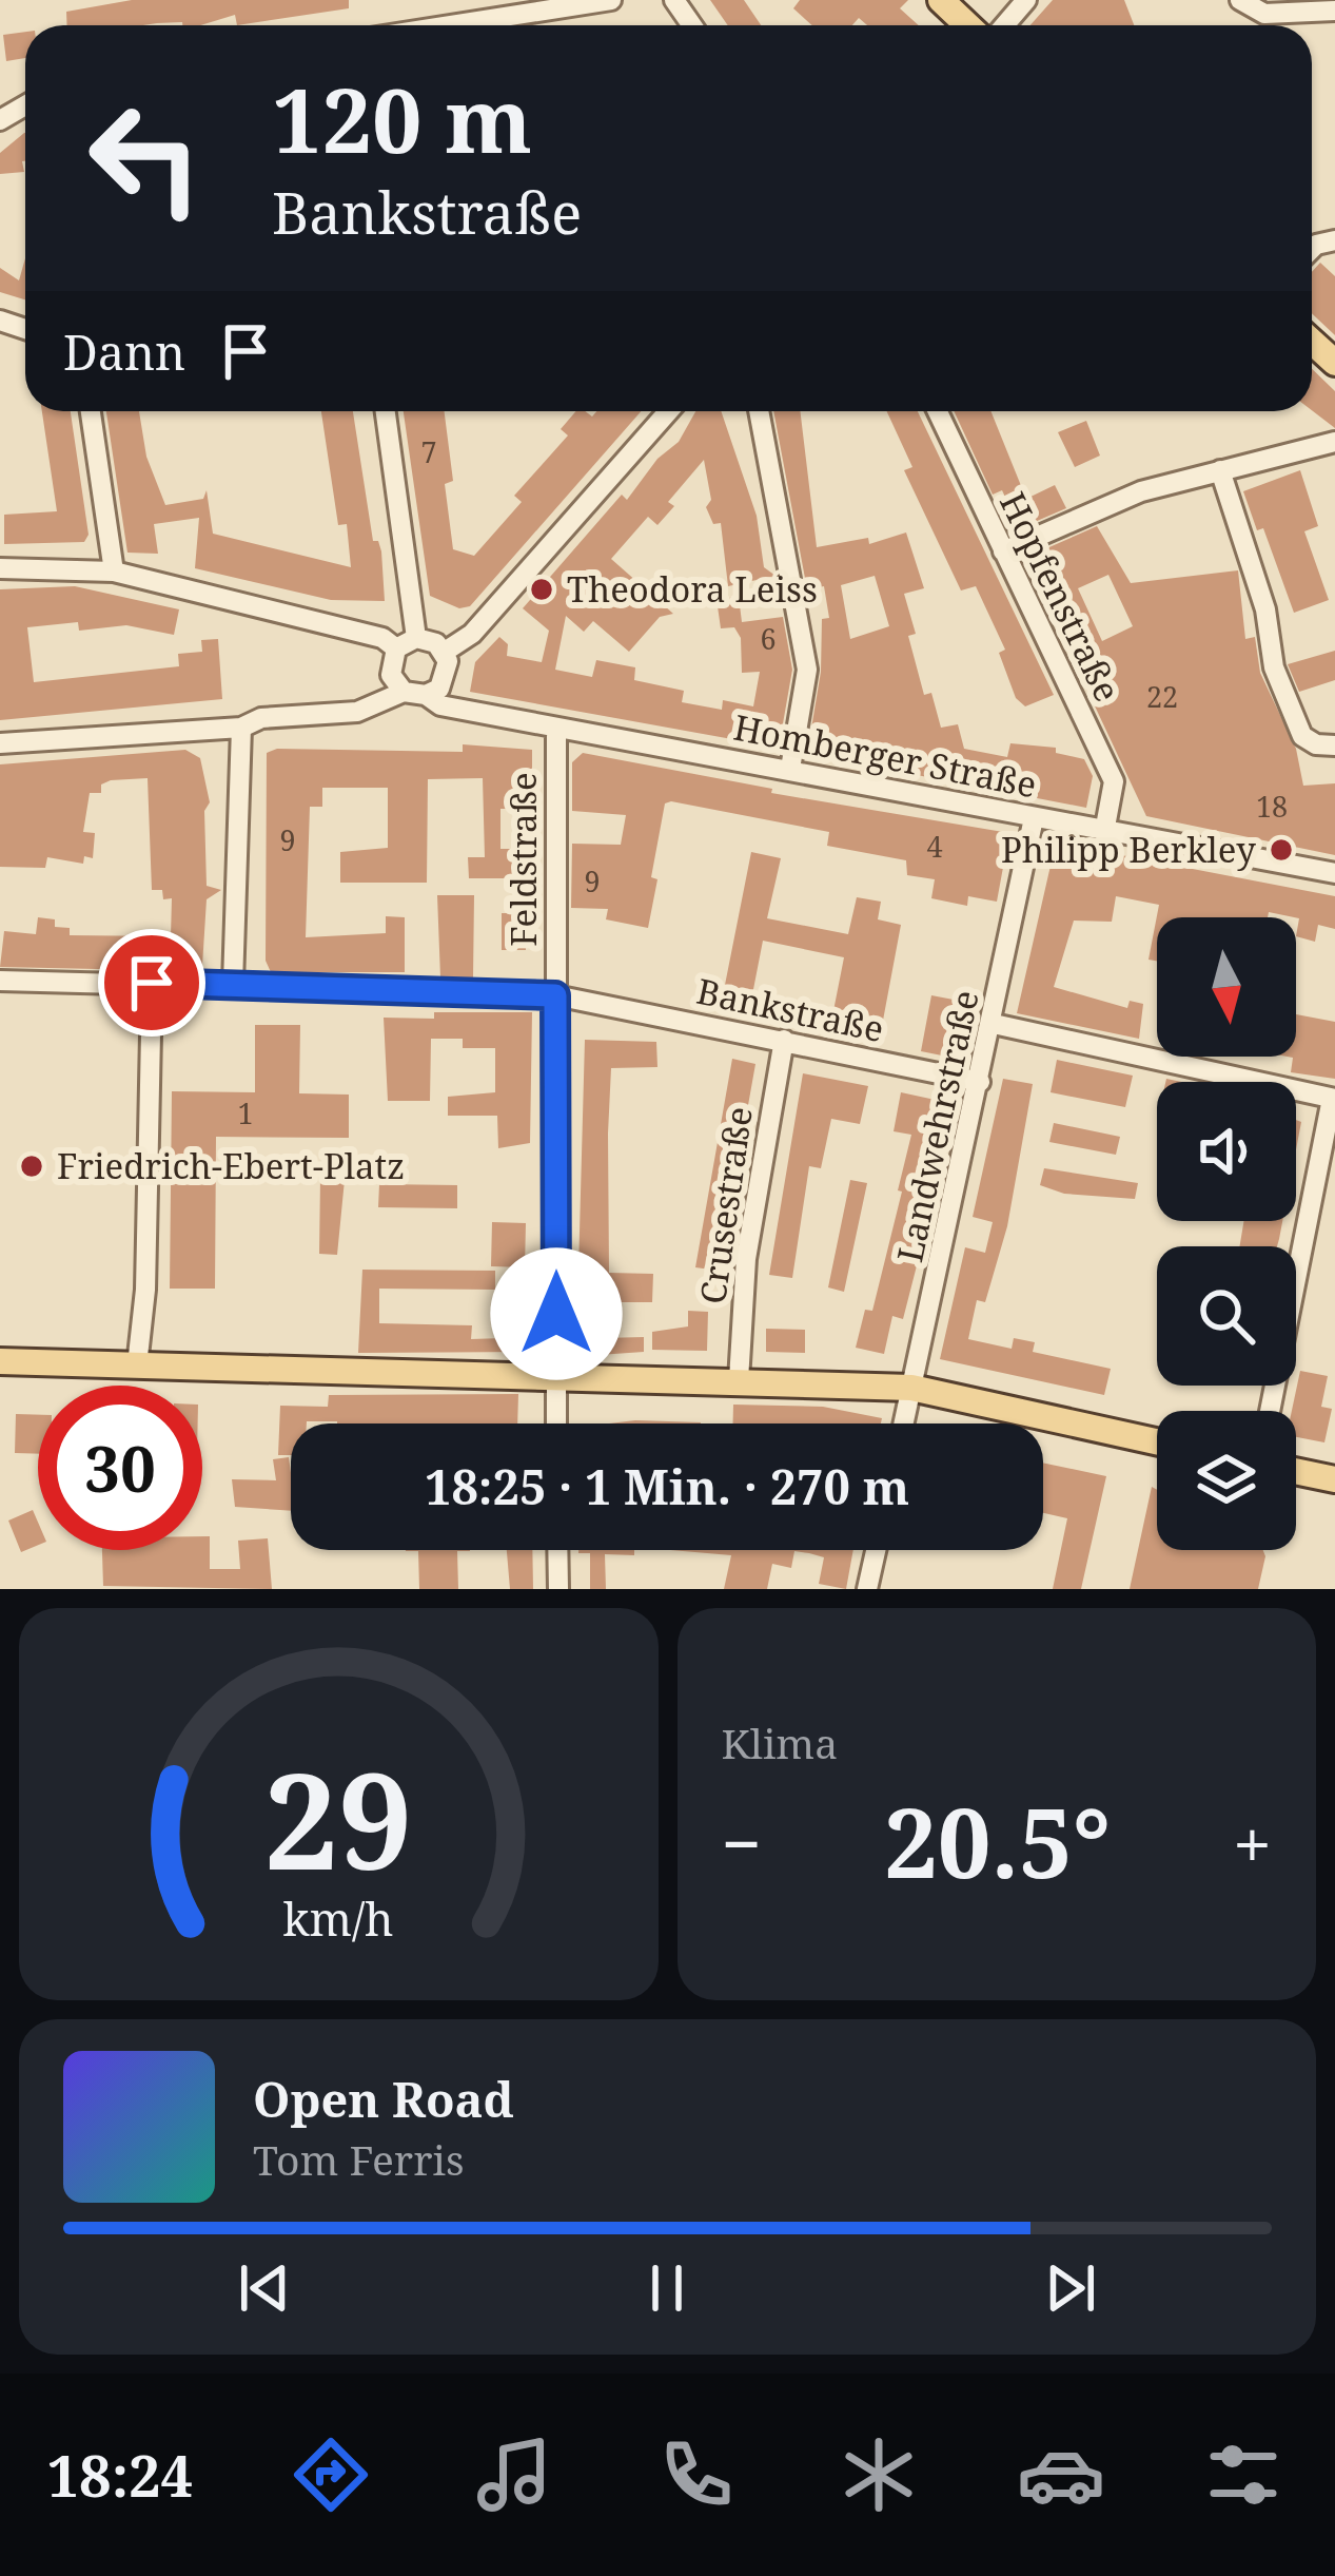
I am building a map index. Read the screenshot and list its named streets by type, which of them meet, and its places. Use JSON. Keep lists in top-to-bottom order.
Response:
{
  "streets": {
    "street": [
      "Hopfenstraße",
      "Homberger Straße",
      "Feldstraße",
      "Bankstraße",
      "Landwehrstraße",
      "Crusestraße"
    ]
  },
  "crossings": [
    ["Hopfenstraße", "Homberger Straße"],
    ["Homberger Straße", "Feldstraße"],
    ["Homberger Straße", "Landwehrstraße"],
    ["Feldstraße", "Bankstraße"],
    ["Bankstraße", "Landwehrstraße"],
    ["Bankstraße", "Crusestraße"]
  ],
  "places": ["Theodora Leiss", "Philipp Berkley", "Friedrich-Ebert-Platz"],
  "house_numbers": [
    "7",
    "6",
    "22",
    "18",
    "9",
    "4",
    "9",
    "1"
  ],
  "north": "bottom",
  "page": {
    "turn": ["120 m", "Bankstraße"],
    "then": "Dann",
    "limit": "30",
    "trip": "18:25 · 1 Min. · 270 m",
    "tile": "Klima",
    "heat": ["−", "20.5°", "+"],
    "song": ["Open Road", "Tom Ferris"],
    "tabs": "18:24",
    "gauge": ["29", "km/h"]
  }
}
